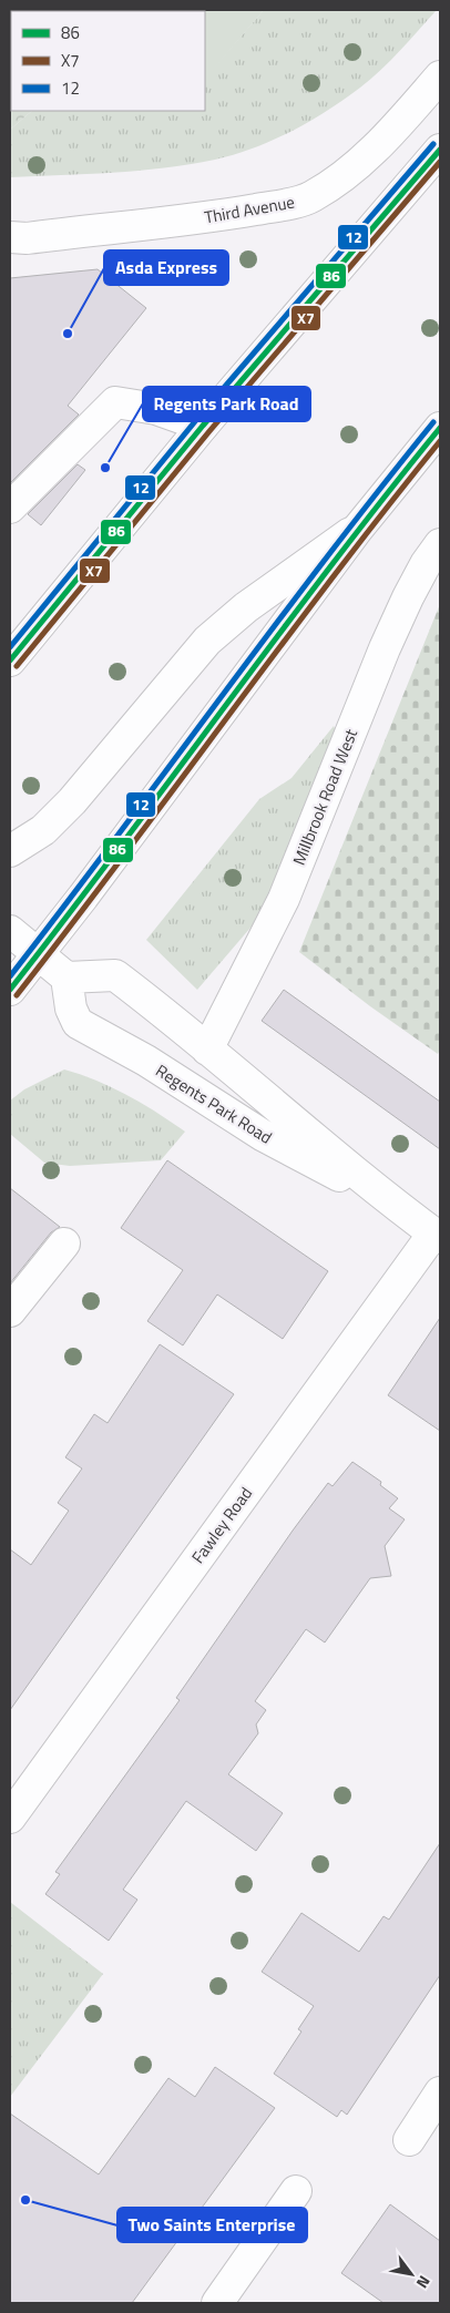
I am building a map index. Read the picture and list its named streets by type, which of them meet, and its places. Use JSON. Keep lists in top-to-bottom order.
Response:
{
  "streets": {
    "main road": [
      "Third Avenue",
      "Millbrook Road West",
      "Regents Park Road",
      "Fawley Road"
    ]
  },
  "crossings": [
    ["Millbrook Road West", "Regents Park Road"],
    ["Regents Park Road", "Fawley Road"]
  ],
  "places": ["Asda Express", "Regents Park Road", "Two Saints Enterprise"],
  "lines": ["transit line 12", "transit line 86", "transit line X7"],
  "legend": ["86", "X7", "12"],
  "north": "bottom right"
}
